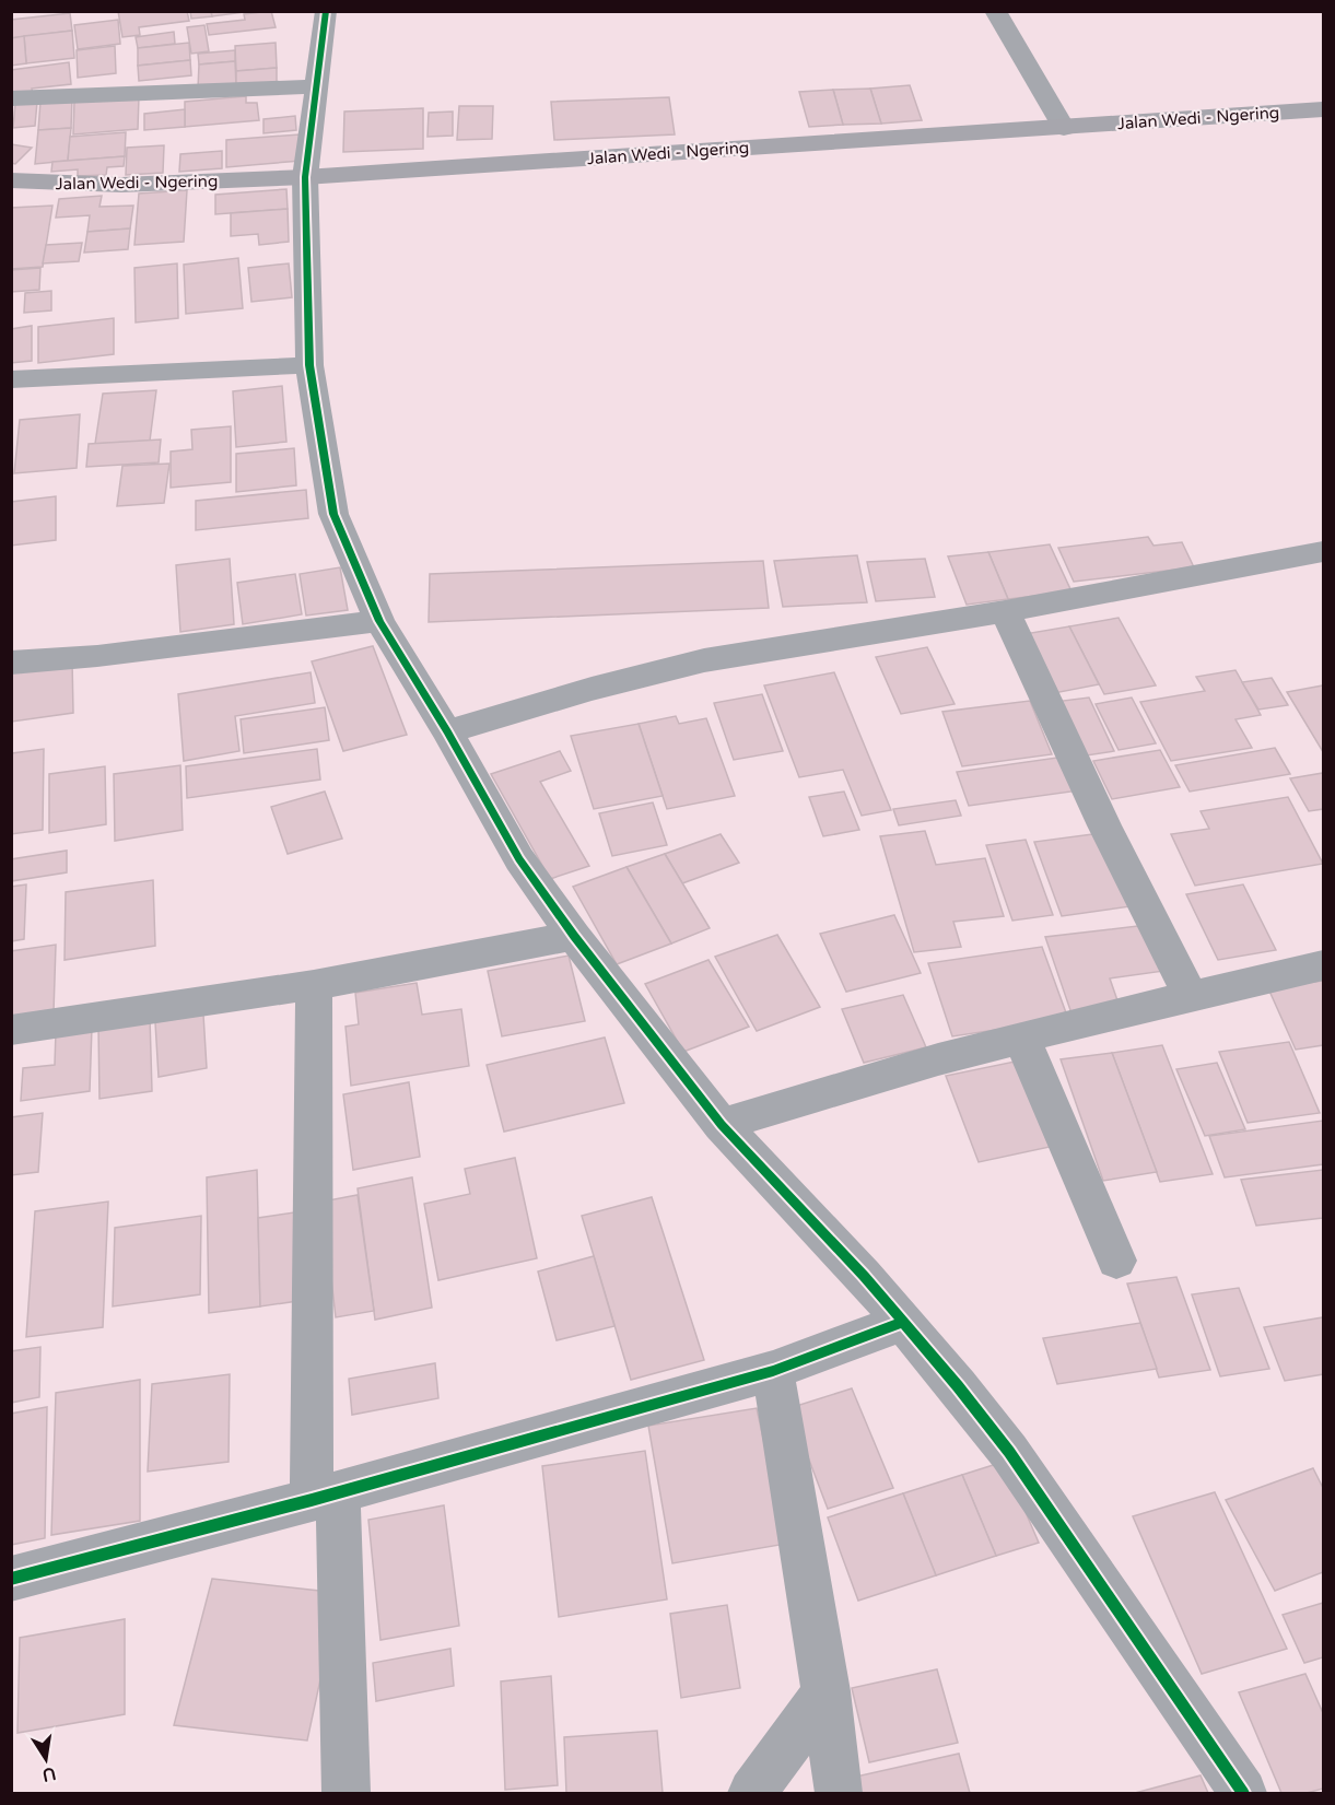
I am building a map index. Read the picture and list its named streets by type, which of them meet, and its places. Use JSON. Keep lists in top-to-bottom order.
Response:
{
  "streets": {
    "main road": ["Jalan Wedi - Ngering"]
  },
  "north": "bottom"
}
